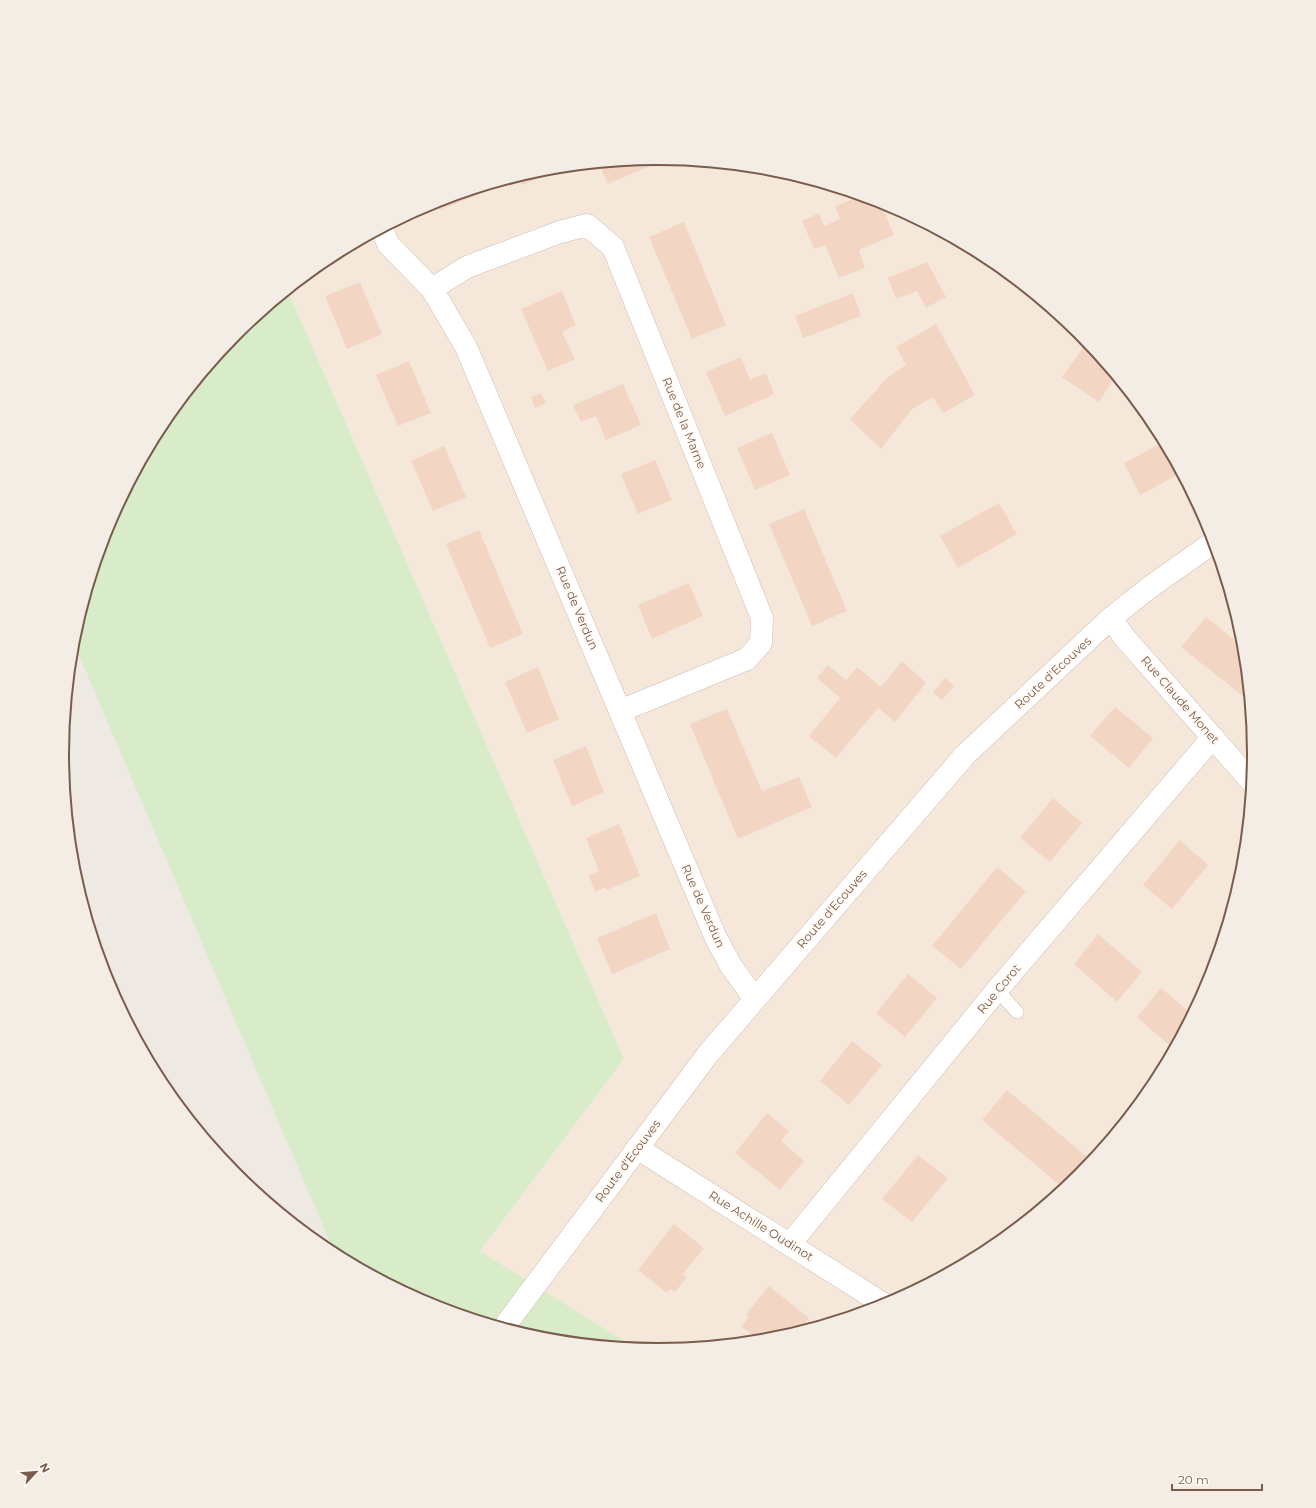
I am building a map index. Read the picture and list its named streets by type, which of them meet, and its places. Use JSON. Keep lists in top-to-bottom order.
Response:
{
  "streets": {
    "street": [
      "Rue de la Marne",
      "Rue de Verdun",
      "Route d'Ecouves",
      "Rue Claude Monet",
      "Rue Corot",
      "Rue Achille Oudinot"
    ]
  },
  "crossings": [
    ["Rue de la Marne", "Rue de Verdun"],
    ["Rue de Verdun", "Route d'Ecouves"],
    ["Route d'Ecouves", "Rue Claude Monet"],
    ["Route d'Ecouves", "Rue Achille Oudinot"],
    ["Rue Claude Monet", "Rue Corot"],
    ["Rue Corot", "Rue Achille Oudinot"]
  ],
  "scale_bar": "20 m",
  "north": "top right"
}
